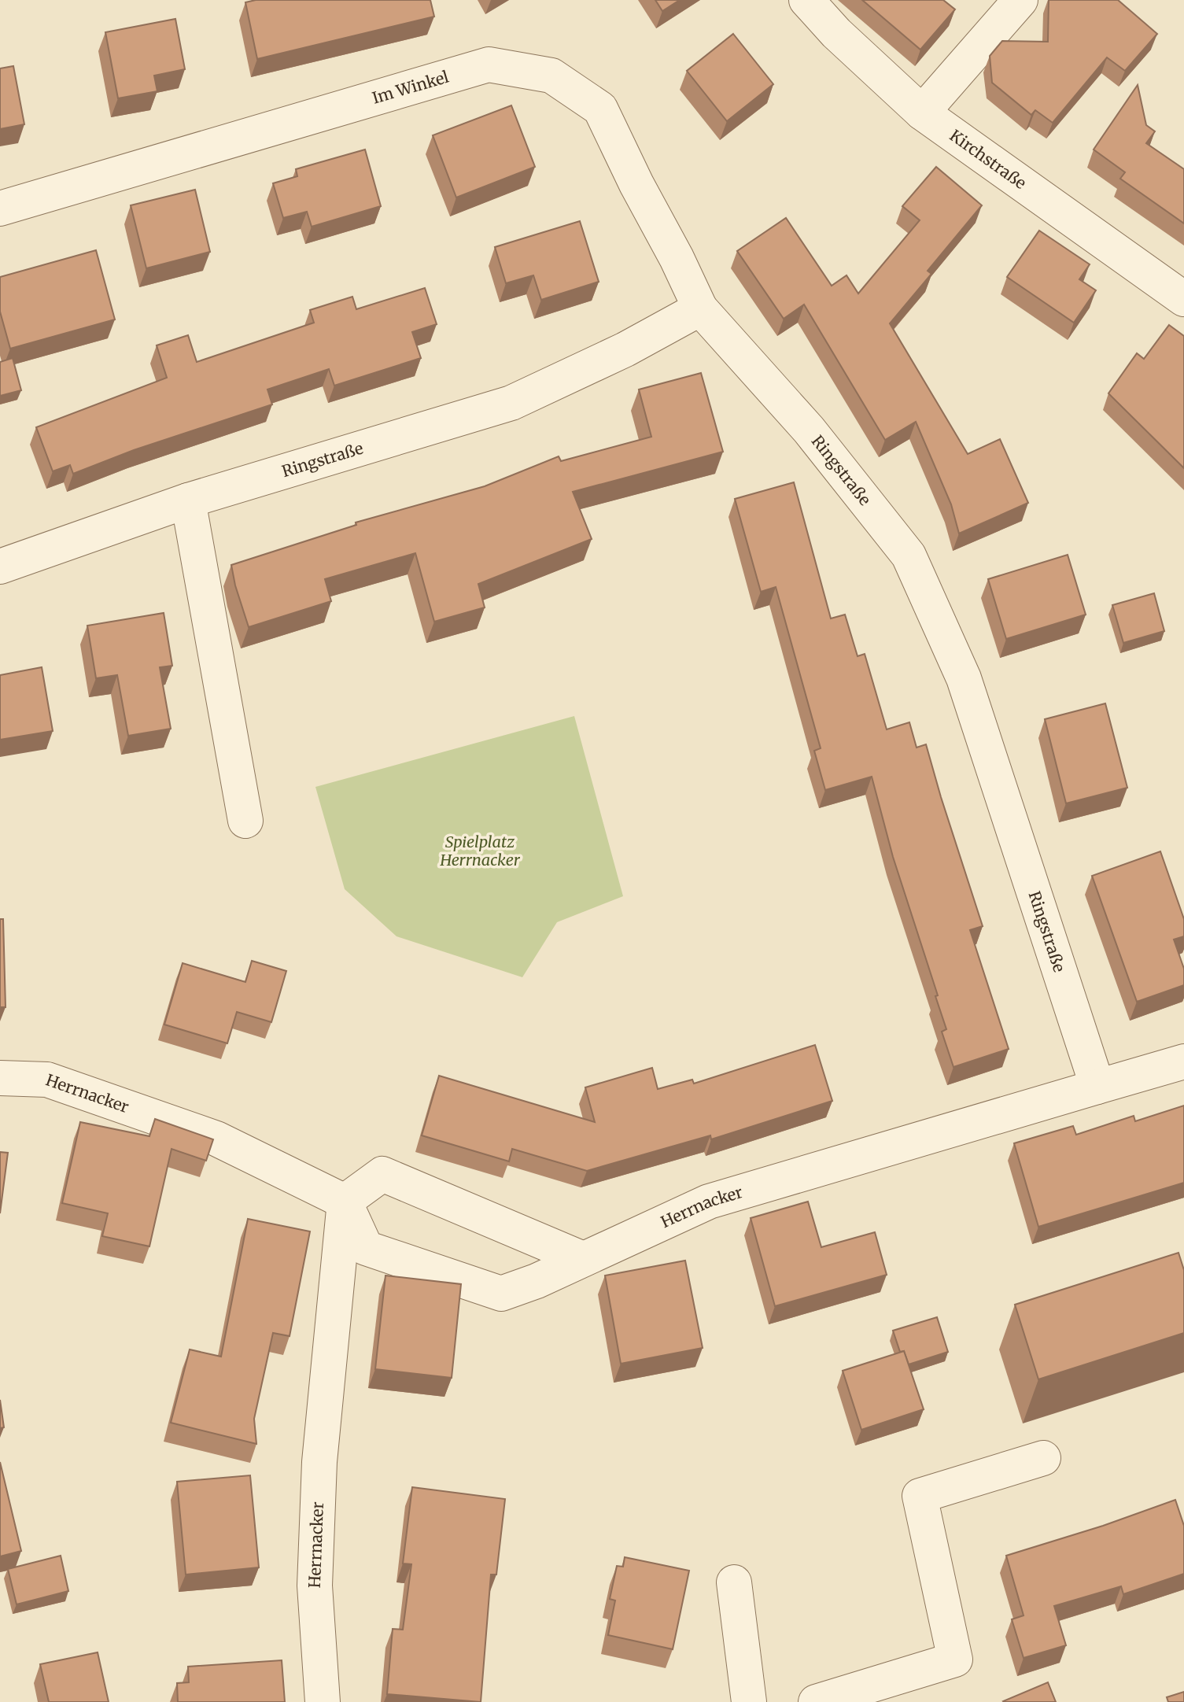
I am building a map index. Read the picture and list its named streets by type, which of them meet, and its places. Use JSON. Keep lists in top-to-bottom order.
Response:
{
  "streets": {
    "street": [
      "Im Winkel",
      "Kirchstraße",
      "Ringstraße",
      "Herrnacker"
    ]
  },
  "crossings": [
    ["Im Winkel", "Ringstraße"],
    ["Ringstraße", "Herrnacker"]
  ],
  "parks": ["Spielplatz Herrnacker"]
}
